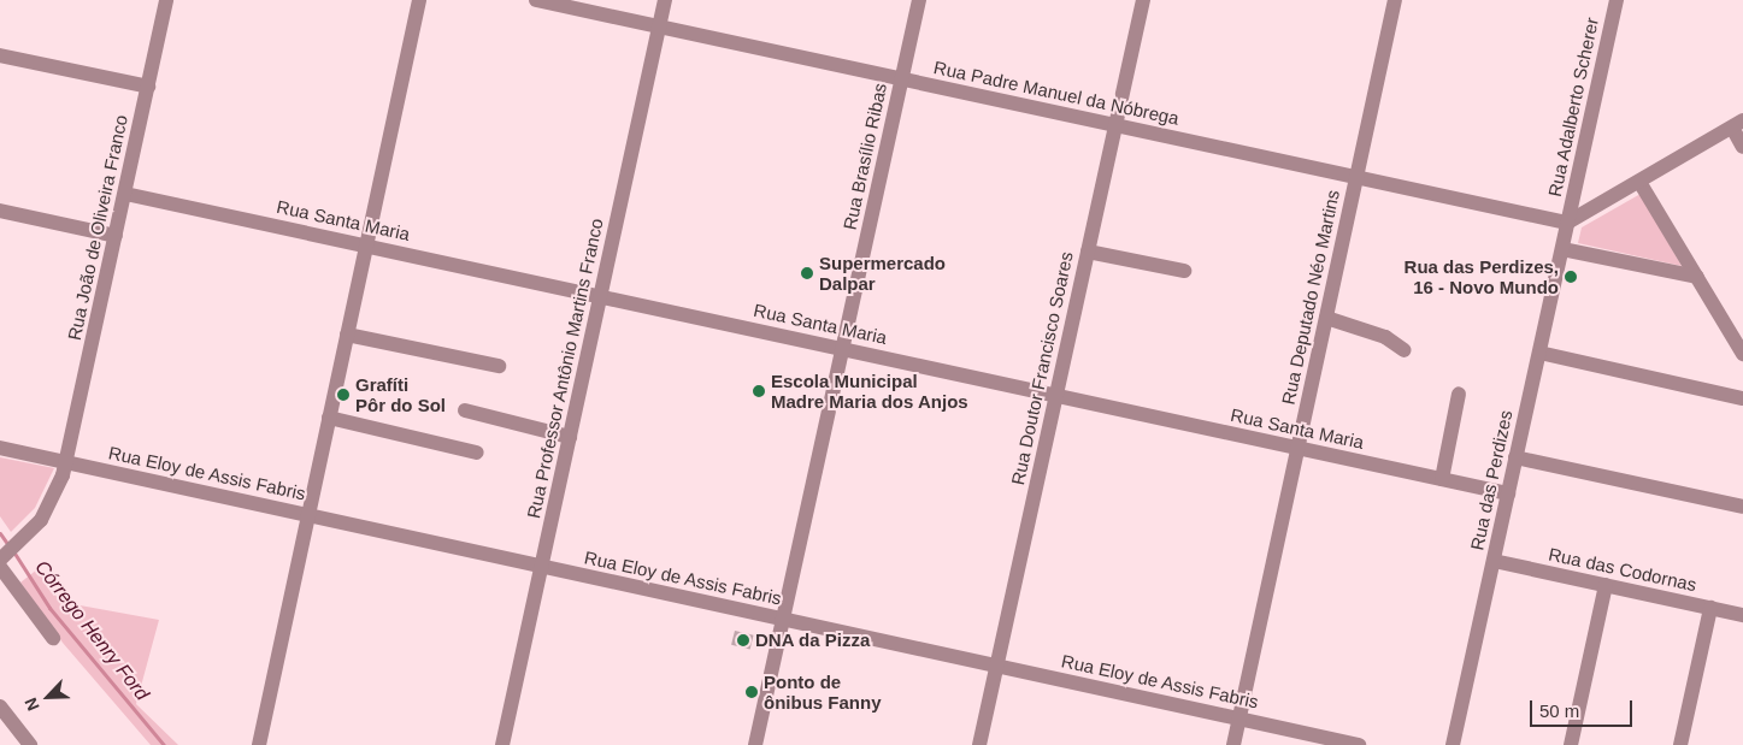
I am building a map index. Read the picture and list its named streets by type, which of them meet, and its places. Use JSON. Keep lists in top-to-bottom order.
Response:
{
  "streets": {
    "street": [
      "Rua Padre Manuel da Nóbrega",
      "Rua Adalberto Scherer",
      "Rua Brasílio Ribas",
      "Rua Santa Maria",
      "Rua João de Oliveira Franco",
      "Rua Deputado Néo Martins",
      "Rua Professor Antônio Martins Franco",
      "Rua Doutor Francisco Soares",
      "Rua Eloy de Assis Fabris",
      "Rua das Perdizes",
      "Rua das Codornas"
    ]
  },
  "crossings": [
    ["Rua Padre Manuel da Nóbrega", "Rua Adalberto Scherer"],
    ["Rua Padre Manuel da Nóbrega", "Rua Brasílio Ribas"],
    ["Rua Padre Manuel da Nóbrega", "Rua Deputado Néo Martins"],
    ["Rua Padre Manuel da Nóbrega", "Rua Professor Antônio Martins Franco"],
    ["Rua Padre Manuel da Nóbrega", "Rua Doutor Francisco Soares"],
    ["Rua Padre Manuel da Nóbrega", "Rua das Perdizes"],
    ["Rua Adalberto Scherer", "Rua das Perdizes"],
    ["Rua Brasílio Ribas", "Rua Santa Maria"],
    ["Rua Brasílio Ribas", "Rua Eloy de Assis Fabris"],
    ["Rua Santa Maria", "Rua João de Oliveira Franco"],
    ["Rua Santa Maria", "Rua Deputado Néo Martins"],
    ["Rua Santa Maria", "Rua Professor Antônio Martins Franco"],
    ["Rua Santa Maria", "Rua Doutor Francisco Soares"],
    ["Rua Santa Maria", "Rua das Perdizes"],
    ["Rua João de Oliveira Franco", "Rua Eloy de Assis Fabris"],
    ["Rua Deputado Néo Martins", "Rua Eloy de Assis Fabris"],
    ["Rua Professor Antônio Martins Franco", "Rua Eloy de Assis Fabris"],
    ["Rua Doutor Francisco Soares", "Rua Eloy de Assis Fabris"],
    ["Rua das Perdizes", "Rua das Codornas"]
  ],
  "water": ["Córrego Henry Ford"],
  "places": [
    "Supermercado Dalpar",
    "Rua das Perdizes, 16 - Novo Mundo",
    "Escola Municipal Madre Maria dos Anjos",
    "Grafíti Pôr do Sol",
    "DNA da Pizza",
    "Ponto de ônibus Fanny"
  ],
  "scale_bar": "50 m",
  "north": "bottom left"
}
